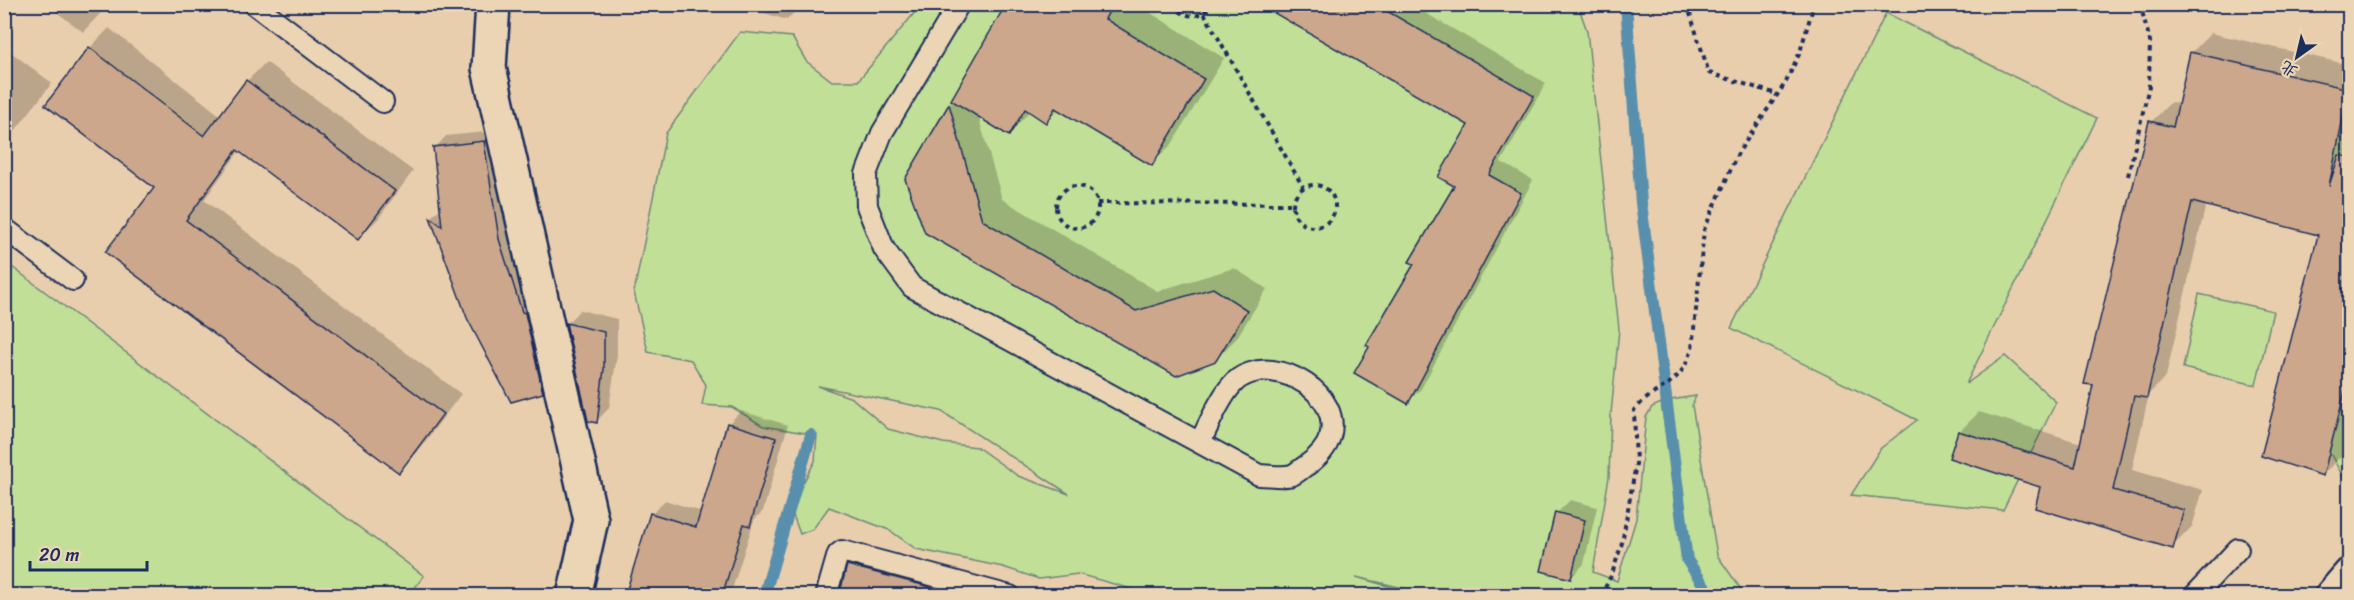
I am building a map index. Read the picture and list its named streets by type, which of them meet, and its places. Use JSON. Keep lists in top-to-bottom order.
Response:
{
  "scale_bar": "20 m",
  "north": "bottom left"
}
